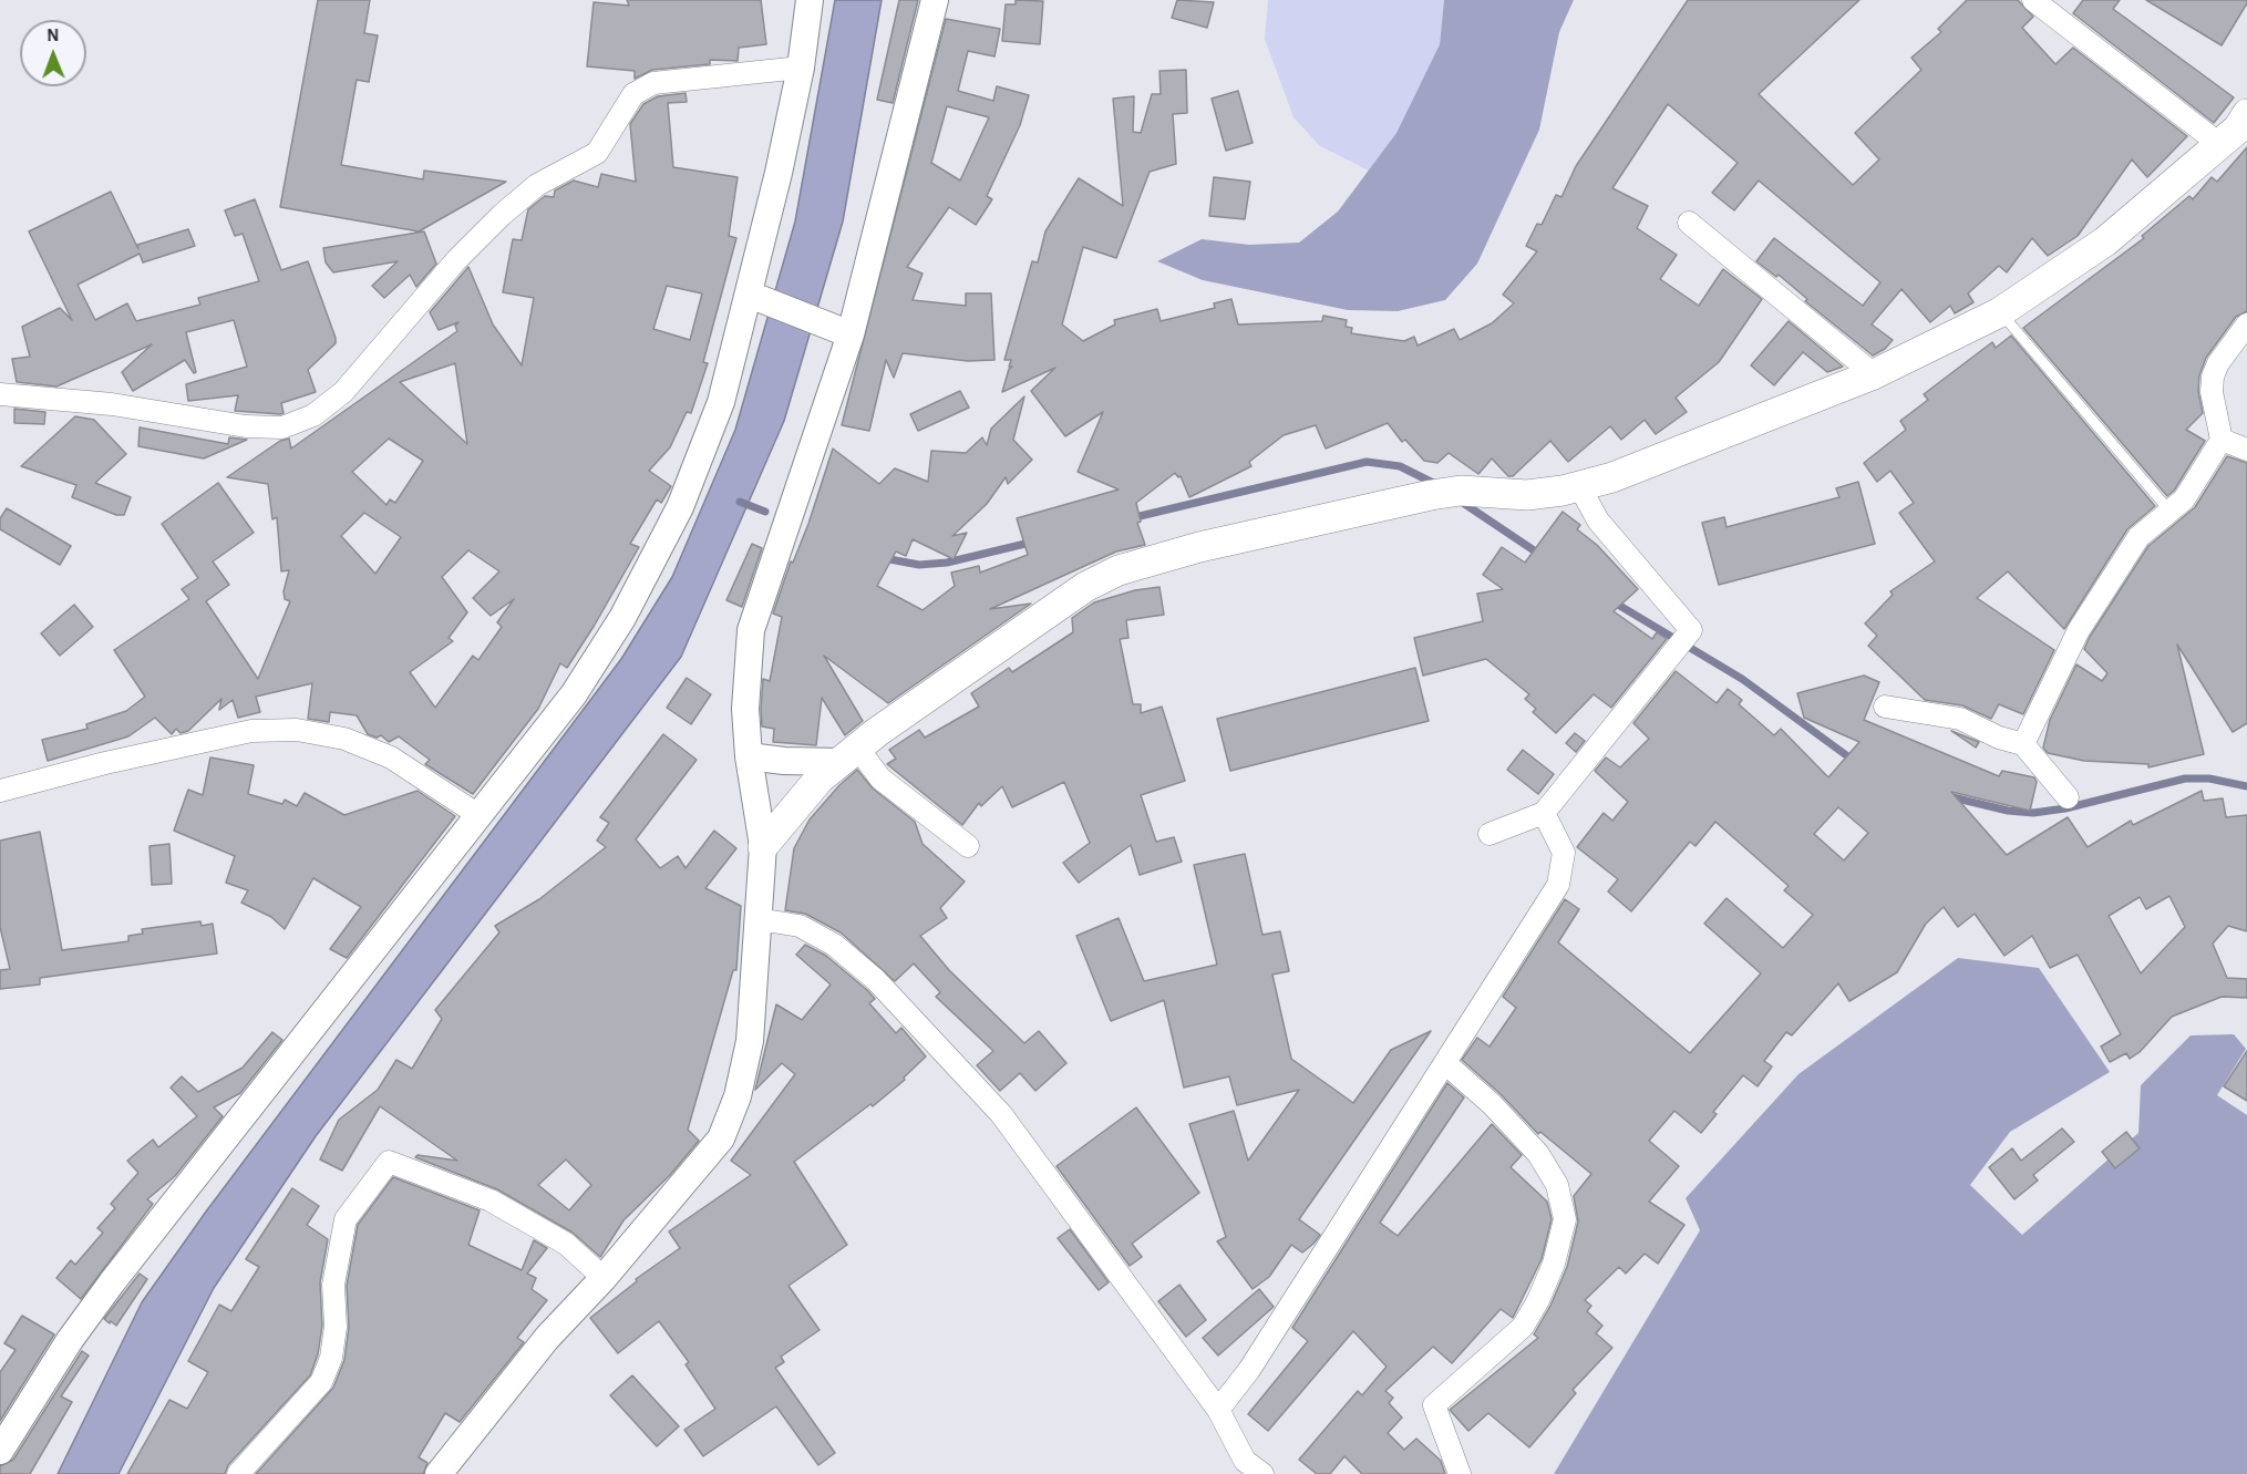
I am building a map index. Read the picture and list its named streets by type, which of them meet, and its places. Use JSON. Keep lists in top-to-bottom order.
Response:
{
  "north": "top"
}
